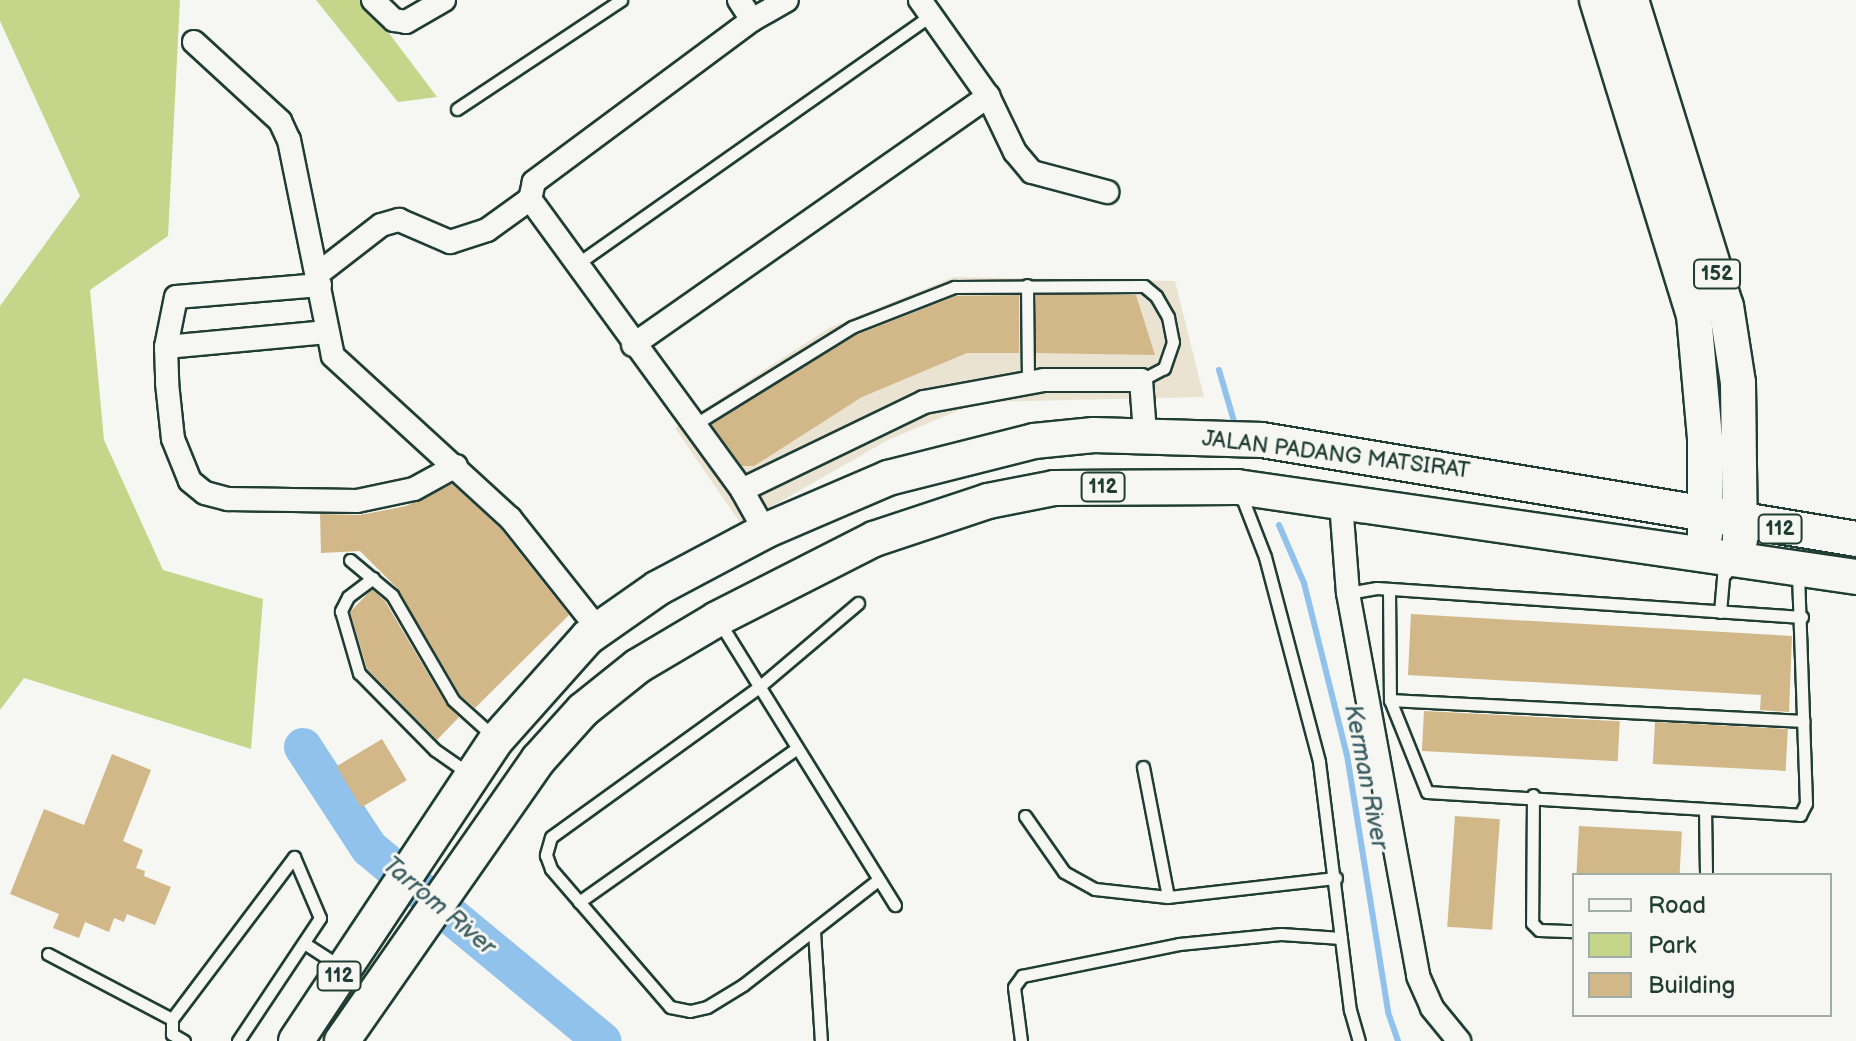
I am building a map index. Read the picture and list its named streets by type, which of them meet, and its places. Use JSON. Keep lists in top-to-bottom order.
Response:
{
  "streets": {
    "main road": ["152", "JALAN PADANG MATSIRAT", "112"]
  },
  "crossings": [
    ["152", "JALAN PADANG MATSIRAT"]
  ],
  "water": ["Kerman River", "Tarrom River"],
  "legend": ["Road", "Park", "Building"]
}
